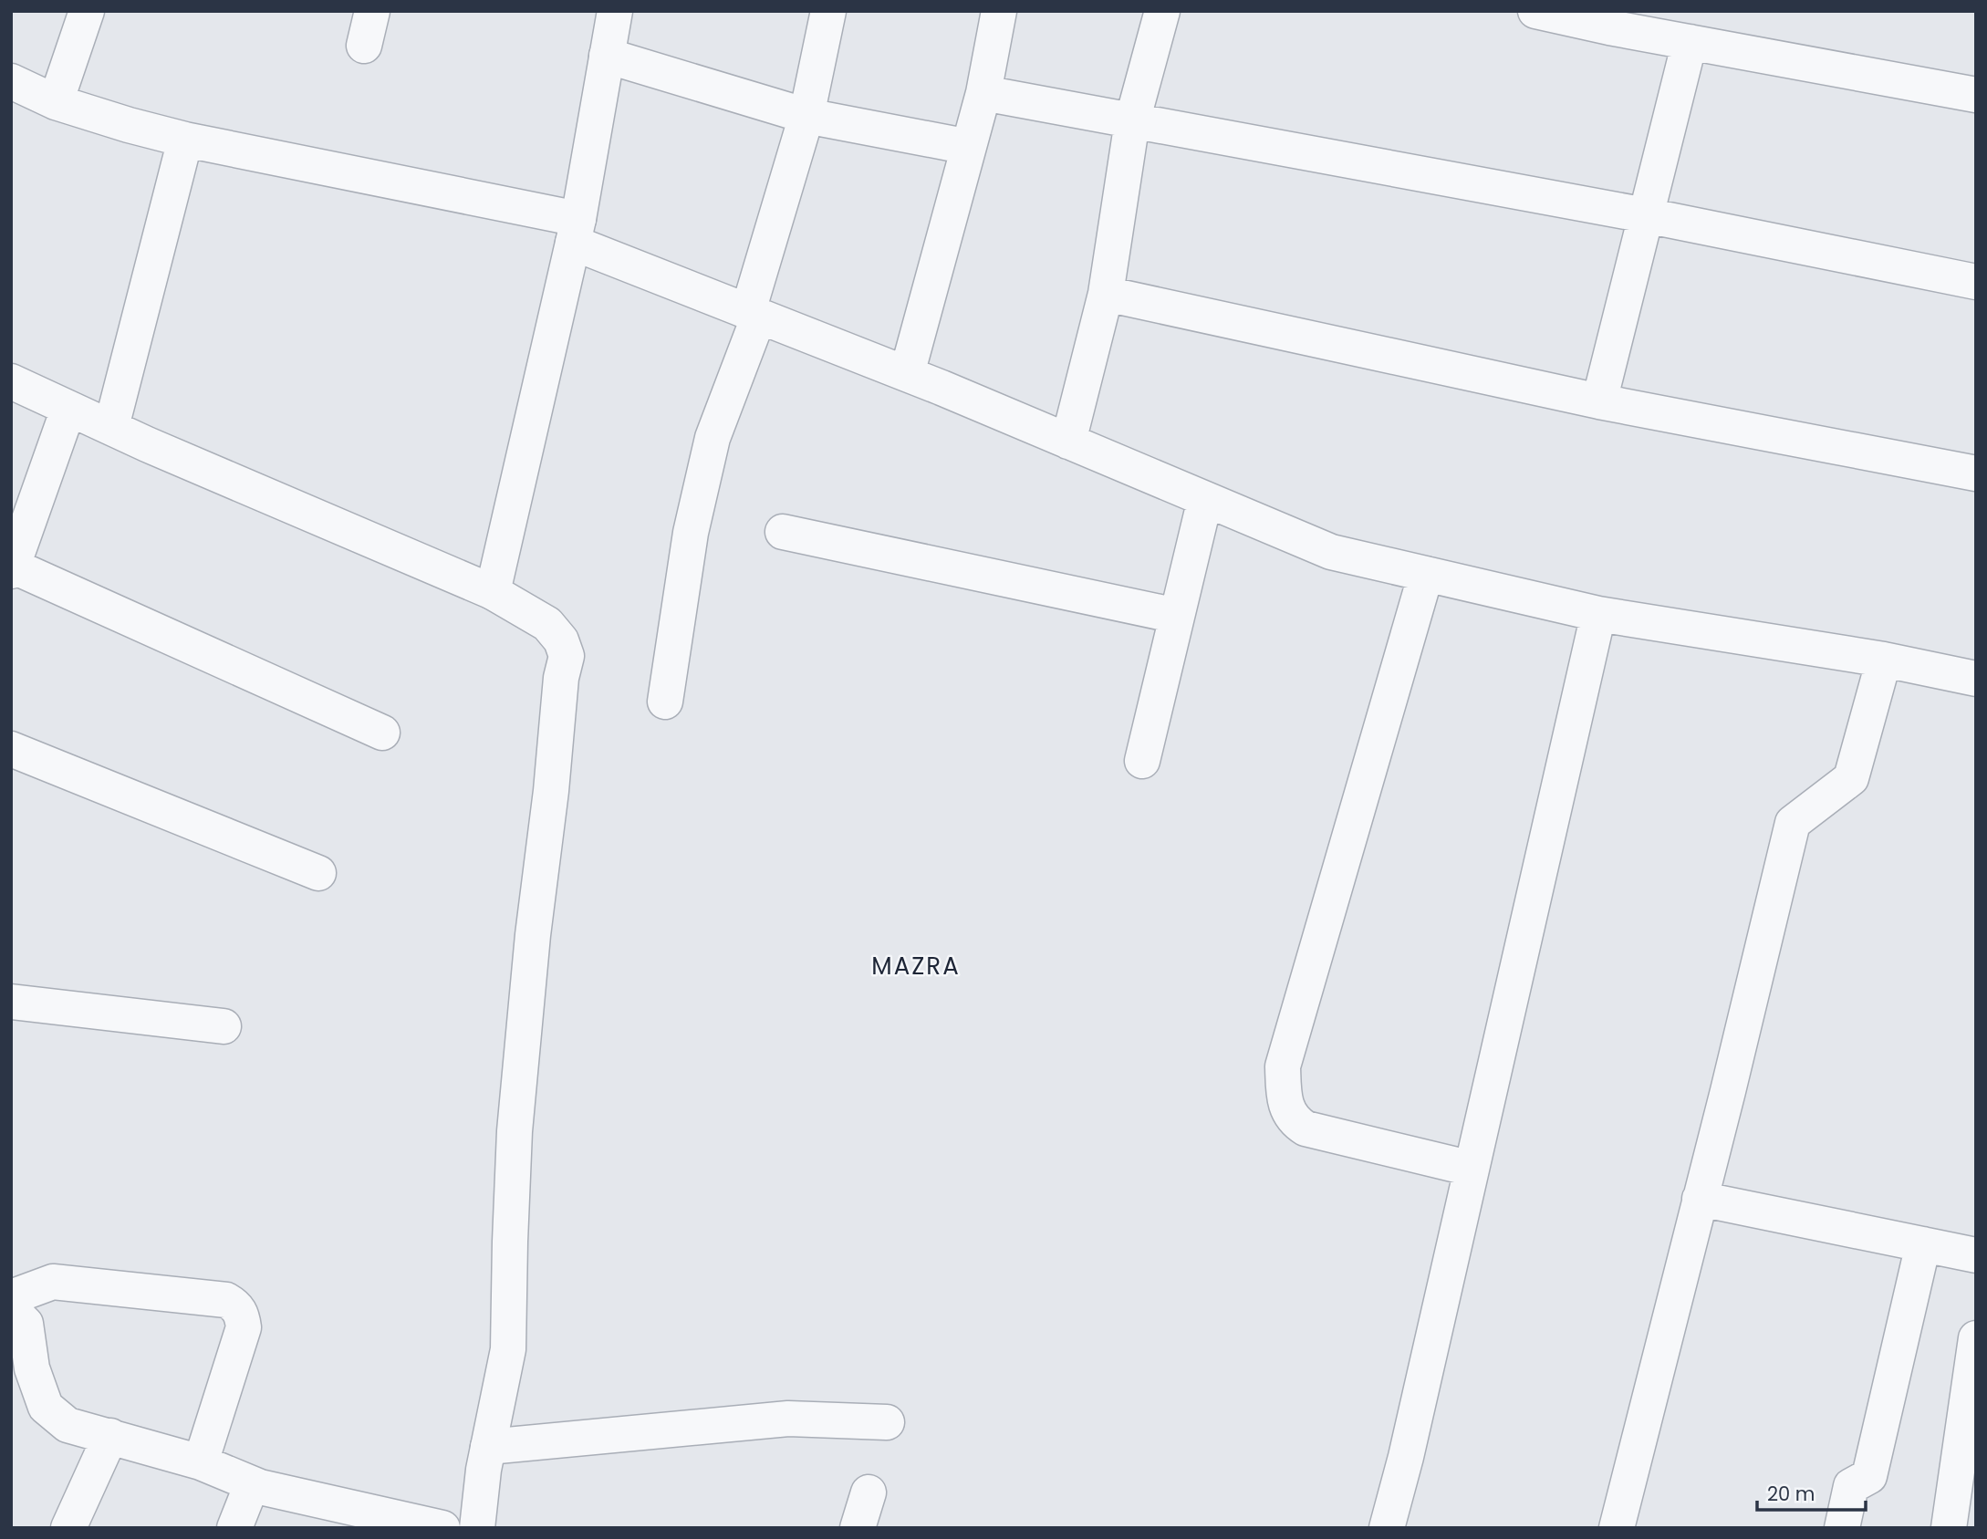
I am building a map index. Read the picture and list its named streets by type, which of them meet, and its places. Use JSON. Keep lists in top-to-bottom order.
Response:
{
  "districts": ["MAZRA"],
  "scale_bar": "20 m"
}
